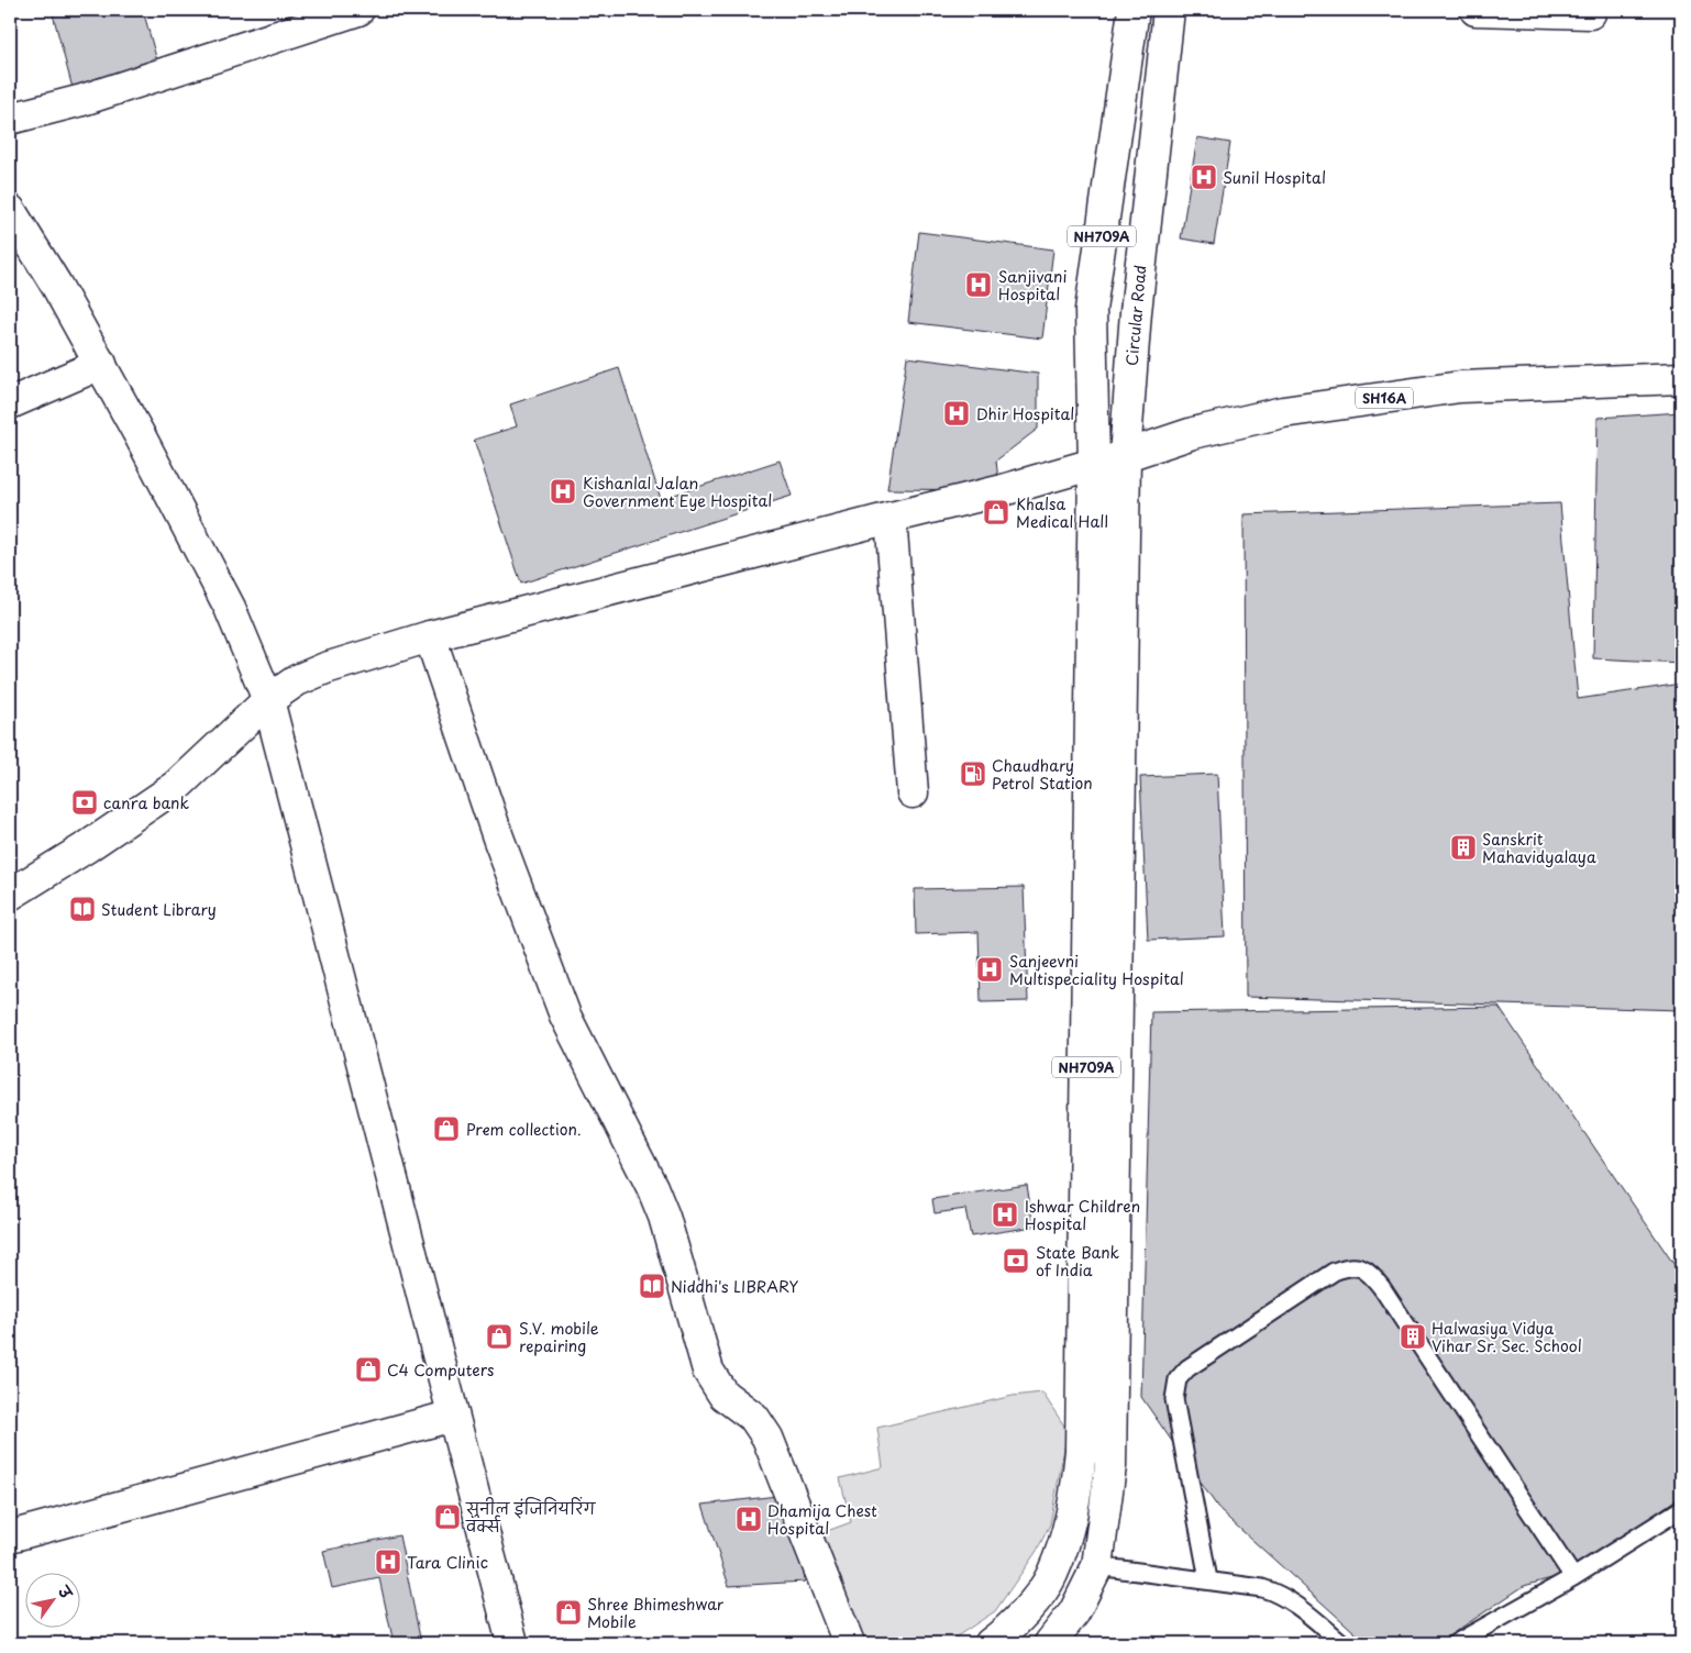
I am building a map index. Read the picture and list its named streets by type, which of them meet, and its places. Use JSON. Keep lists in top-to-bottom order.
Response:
{
  "streets": {
    "street": ["NH709A", "Circular Road", "SH16A"]
  },
  "crossings": [
    ["NH709A", "Circular Road"],
    ["NH709A", "SH16A"],
    ["Circular Road", "SH16A"]
  ],
  "places": {
    "hospital": [
      "Sunil Hospital",
      "Sanjivani Hospital",
      "Dhir Hospital",
      "Kishanlal Jalan Government Eye Hospital",
      "Sanjeevni Multispeciality Hospital",
      "Ishwar Children Hospital",
      "Dhamija Chest Hospital",
      "Tara Clinic"
    ],
    "shop": [
      "Khalsa Medical Hall",
      "Prem collection.",
      "S.V. mobile repairing",
      "C4 Computers",
      "सुनील इंजिनियरिंग वर्क्स",
      "Shree Bhimeshwar Mobile"
    ],
    "fuel station": ["Chaudhary Petrol Station"],
    "bank": ["canra bank", "State Bank of India"],
    "building": ["Sanskrit Mahavidyalaya", "Halwasiya Vidya Vihar Sr. Sec. School"],
    "library": ["Student Library", "Niddhi's LIBRARY"]
  },
  "north": "top right"
}
